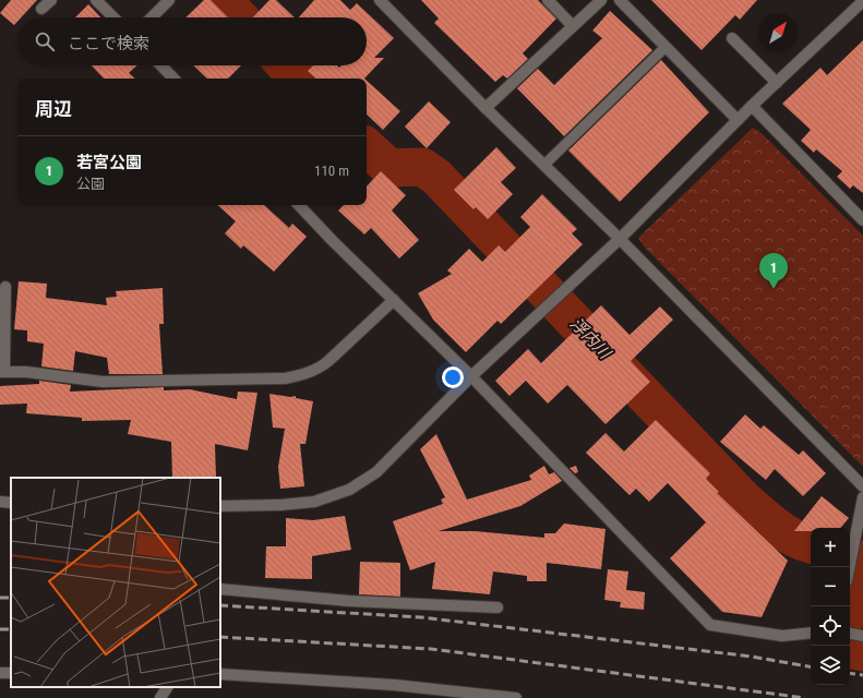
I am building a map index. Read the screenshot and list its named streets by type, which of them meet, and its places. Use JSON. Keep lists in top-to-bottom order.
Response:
{
  "water": ["浮内川"],
  "north": "top right",
  "page": {
    "search": "ここで検索",
    "heading": "周辺",
    "list": [
      {
        "mark": "1",
        "name": "若宮公園",
        "note": "公園",
        "value": "110 m"
      }
    ],
    "pins": "1",
    "map_buttons": ["+", "−"]
  }
}
